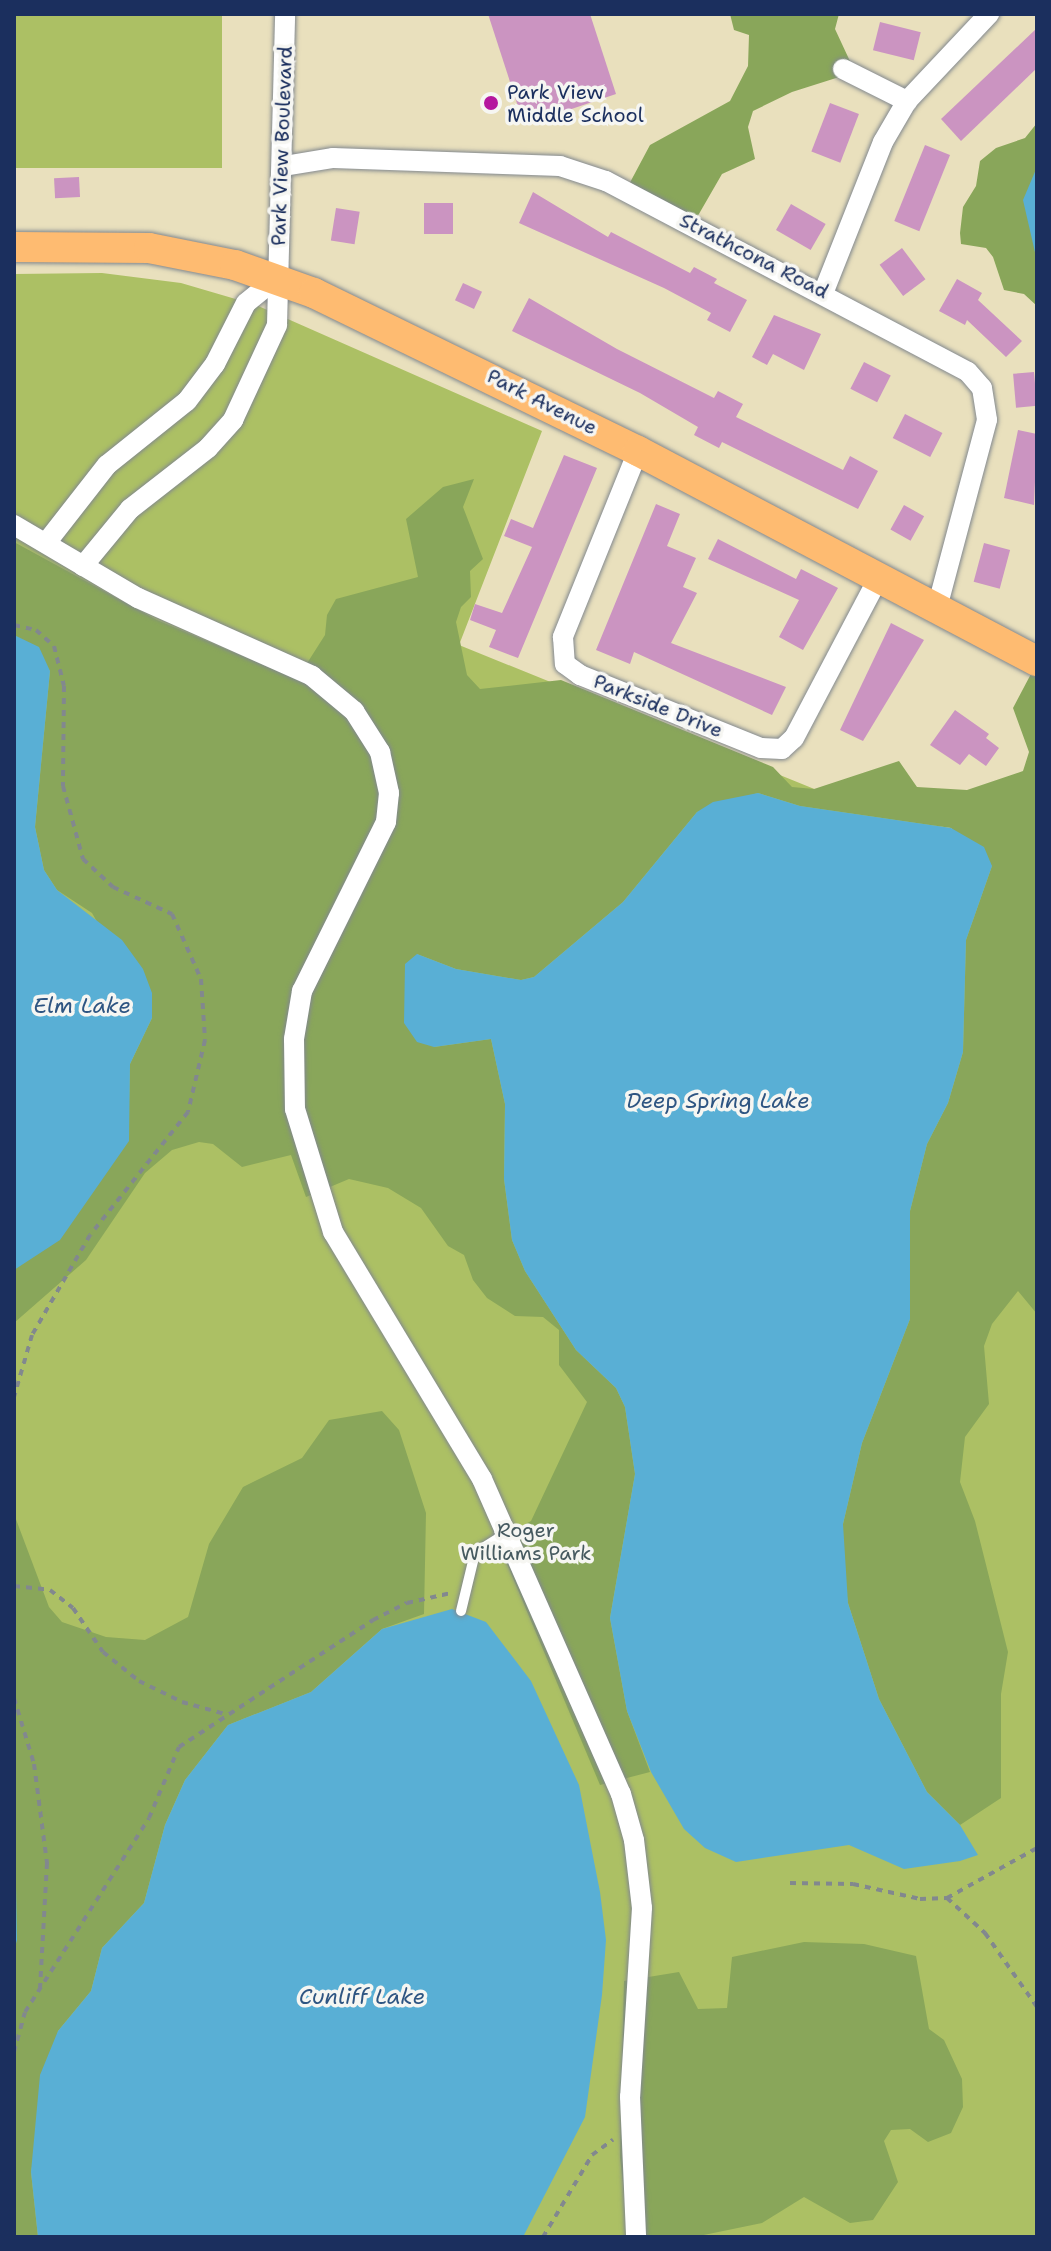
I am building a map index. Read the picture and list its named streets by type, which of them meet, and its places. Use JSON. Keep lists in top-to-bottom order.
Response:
{
  "streets": {
    "main road": ["Park Avenue"],
    "street": ["Park View Boulevard", "Strathcona Road", "Parkside Drive"]
  },
  "crossings": [
    ["Park View Boulevard", "Strathcona Road"],
    ["Park View Boulevard", "Park Avenue"],
    ["Strathcona Road", "Park Avenue"],
    ["Park Avenue", "Parkside Drive"]
  ],
  "water": ["Elm Lake", "Deep Spring Lake", "Cunliff Lake"],
  "parks": ["Roger Williams Park"],
  "places": ["Park View Middle School"]
}
